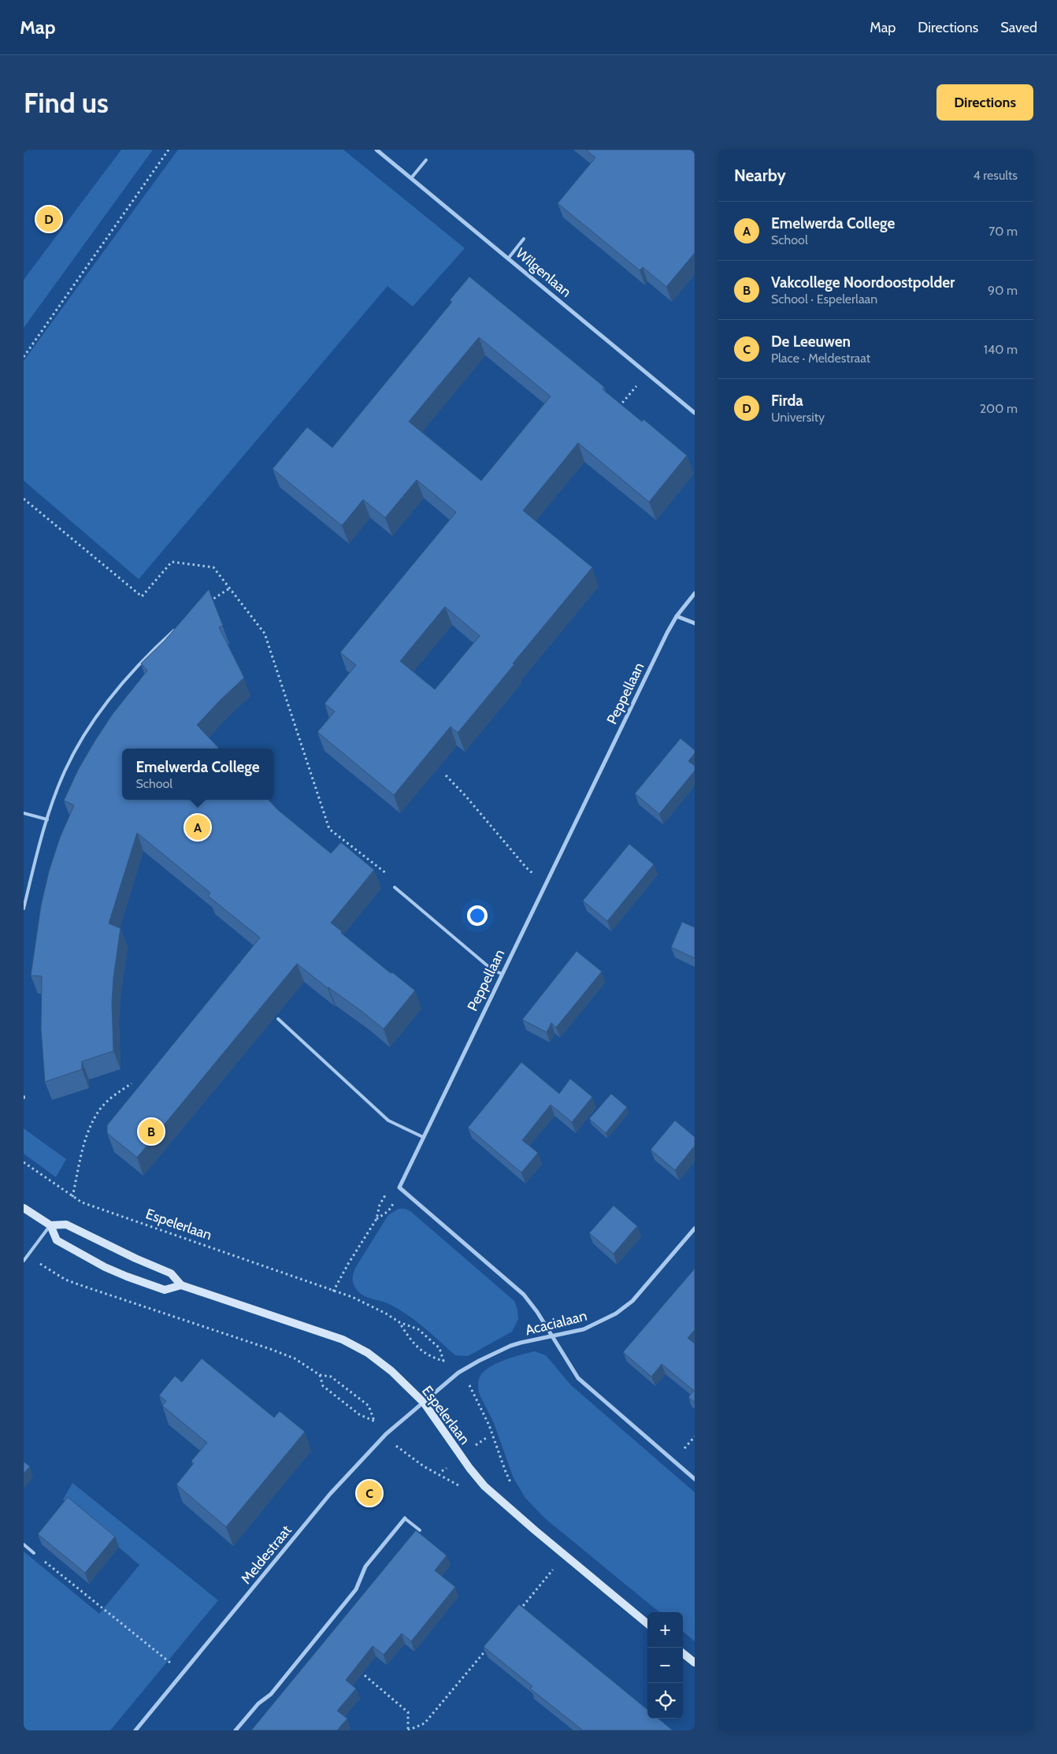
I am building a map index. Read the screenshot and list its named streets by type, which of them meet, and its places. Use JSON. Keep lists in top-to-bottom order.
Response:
{
  "streets": {
    "main road": ["Espelerlaan"],
    "street": [
      "Wilgenlaan",
      "Peppellaan",
      "Acacialaan",
      "Meldestraat"
    ]
  },
  "crossings": [
    ["Peppellaan", "Acacialaan"],
    ["Espelerlaan", "Acacialaan"],
    ["Espelerlaan", "Meldestraat"],
    ["Acacialaan", "Meldestraat"]
  ],
  "page": {
    "header": "Map",
    "nav": ["Map", "Directions", "Saved"],
    "buttons": "Directions",
    "title": "Find us",
    "heading": ["Nearby", "4 results"],
    "list": [
      {
        "mark": "A",
        "name": "Emelwerda College",
        "note": "School",
        "value": "70 m"
      },
      {
        "mark": "B",
        "name": "Vakcollege Noordoostpolder",
        "note": "School · Espelerlaan",
        "value": "90 m"
      },
      {
        "mark": "C",
        "name": "De Leeuwen",
        "note": "Place · Meldestraat",
        "value": "140 m"
      },
      {
        "mark": "D",
        "name": "Firda",
        "note": "University",
        "value": "200 m"
      }
    ],
    "pins": [
      "D",
      "A",
      "B",
      "C"
    ],
    "popup": ["Emelwerda College", "School"],
    "map_buttons": ["+", "−"]
  }
}
